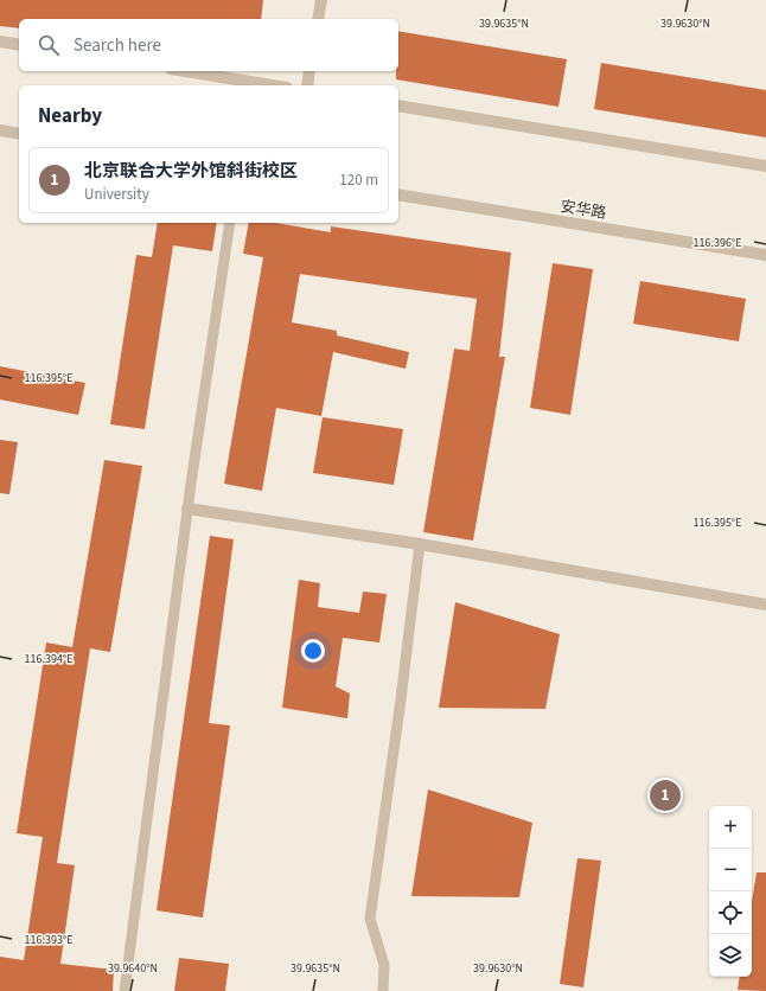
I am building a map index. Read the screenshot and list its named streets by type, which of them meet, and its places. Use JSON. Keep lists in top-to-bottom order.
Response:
{
  "streets": {
    "street": ["安华路"]
  },
  "page": {
    "search": "Search here",
    "heading": "Nearby",
    "list": [
      {
        "mark": "1",
        "name": "北京联合大学外馆斜街校区",
        "note": "University",
        "value": "120 m"
      }
    ],
    "pins": "1",
    "map_buttons": ["+", "−"]
  },
  "coordinates": [
    "39.9635°N",
    "39.9630°N",
    "116.396°E",
    "116.395°E",
    "116.394°E",
    "116.393°E",
    "39.9640°N"
  ]
}
